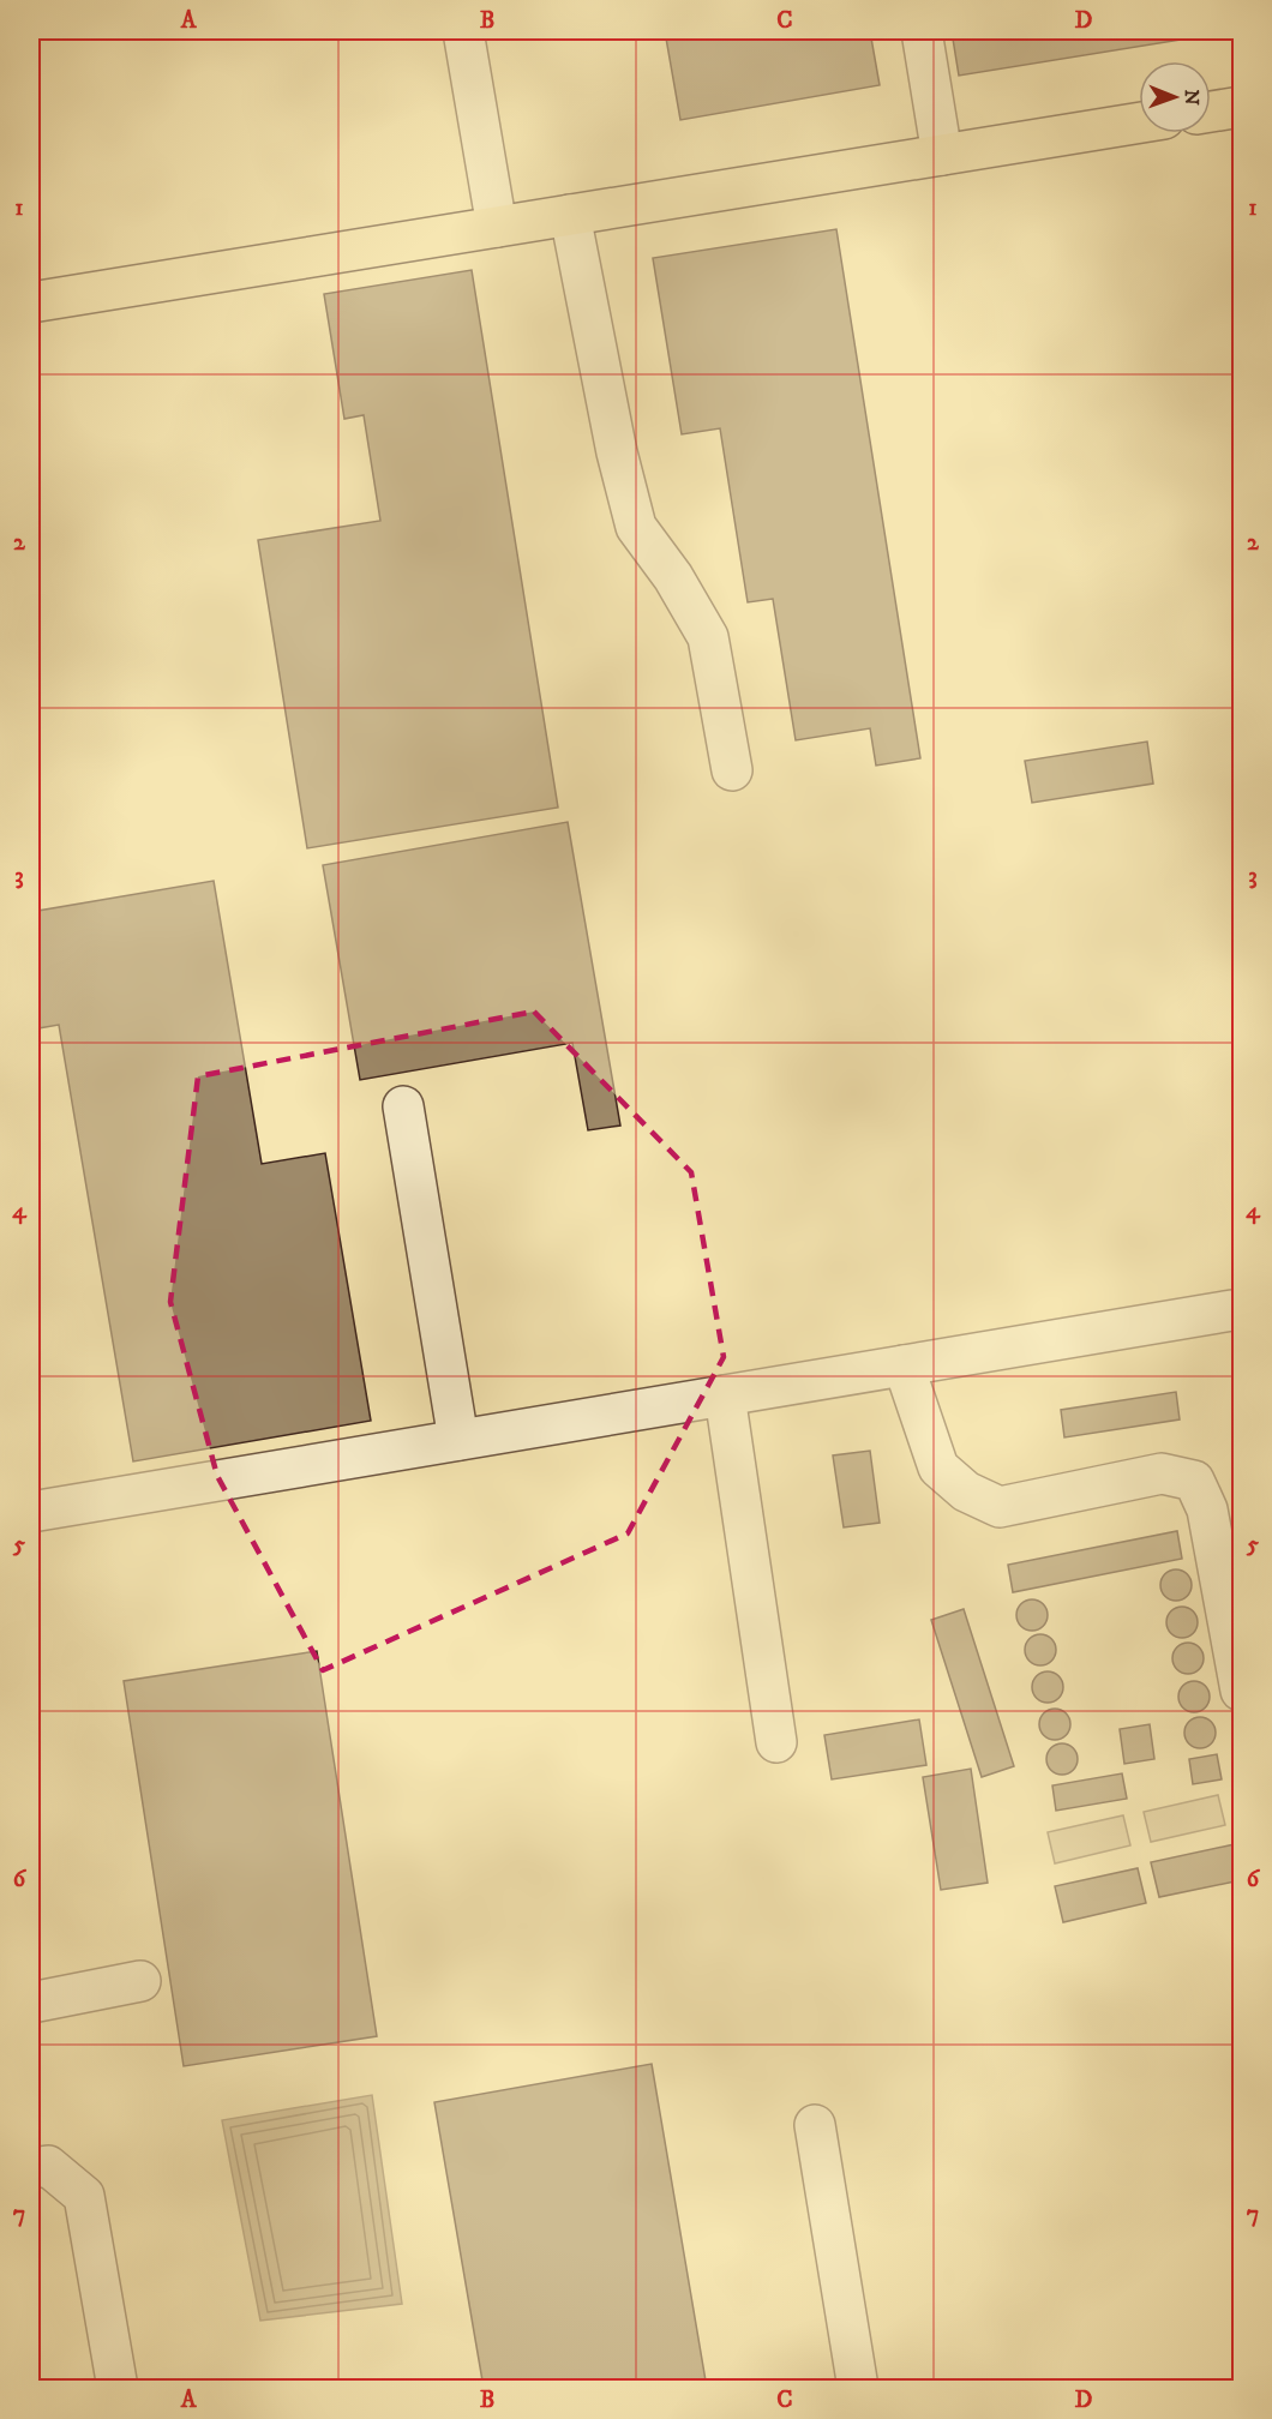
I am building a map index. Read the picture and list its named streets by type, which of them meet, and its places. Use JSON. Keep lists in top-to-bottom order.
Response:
{
  "north": "right",
  "grid": {
    "columns": [
      "A",
      "B",
      "C",
      "D"
    ],
    "rows": [
      "1",
      "2",
      "3",
      "4",
      "5",
      "6",
      "7"
    ]
  }
}
